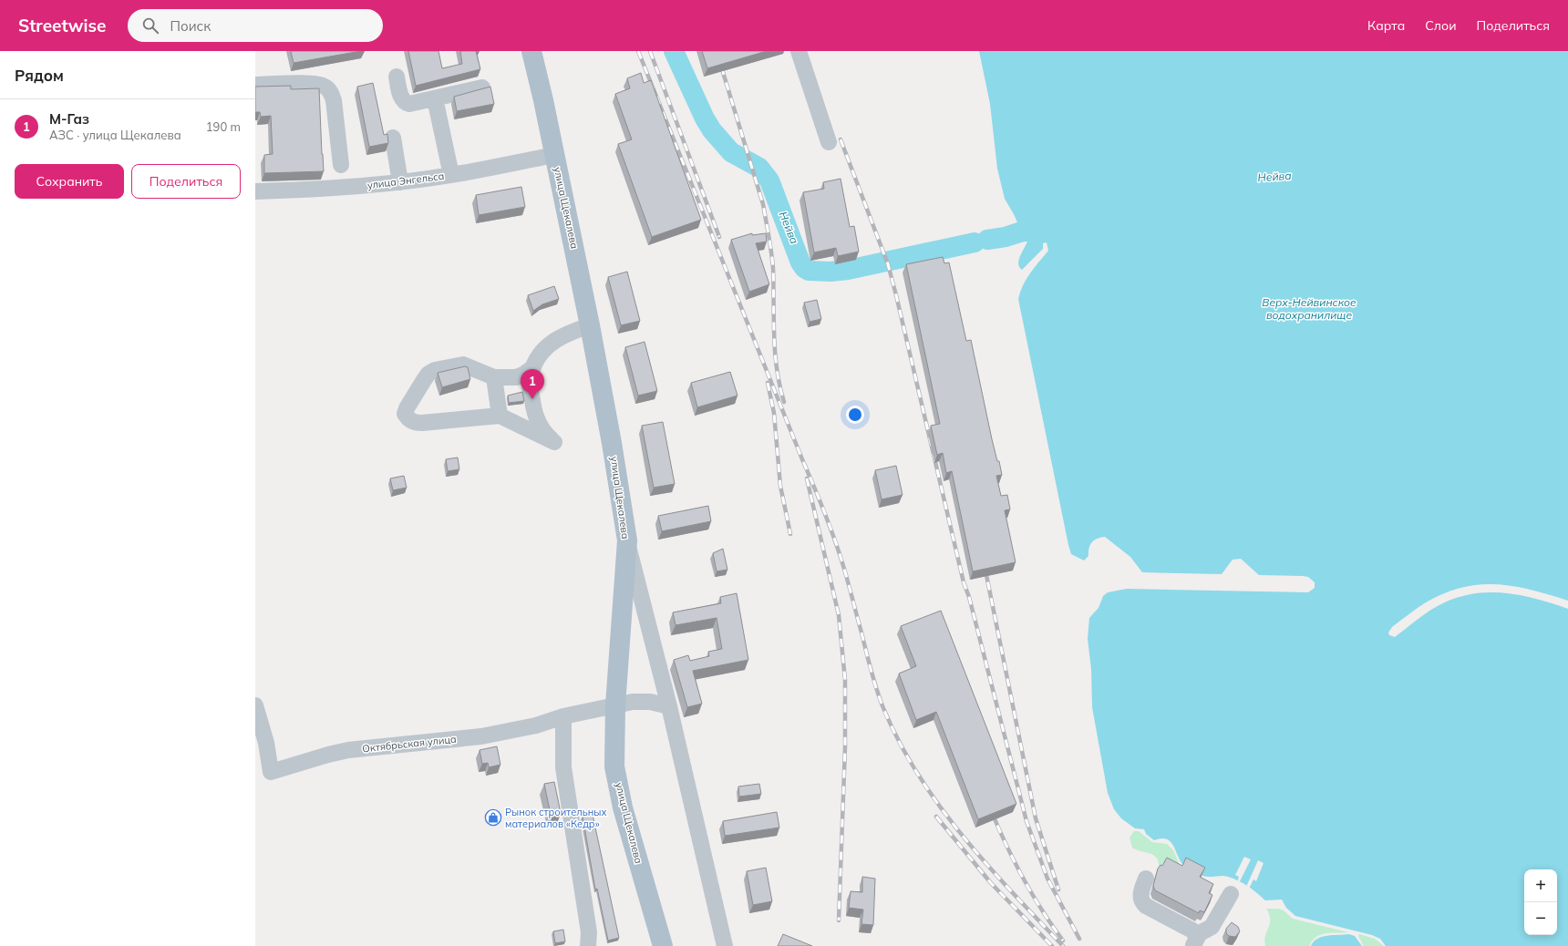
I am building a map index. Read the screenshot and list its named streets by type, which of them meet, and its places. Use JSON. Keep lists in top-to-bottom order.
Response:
{
  "streets": {
    "main road": ["улица Щекалева"],
    "street": ["улица Энгельса", "Октябрьская улица"]
  },
  "crossings": [
    ["улица Энгельса", "улица Щекалева"],
    ["улица Щекалева", "Октябрьская улица"]
  ],
  "water": ["Нейва", "Верх-Нейвинское водохранилище"],
  "places": {
    "shop": ["Рынок строительных материалов «Кедр»"]
  },
  "page": {
    "header": "Streetwise",
    "search": "Поиск",
    "nav": ["Карта", "Слои", "Поделиться"],
    "heading": "Рядом",
    "list": [
      {
        "mark": "1",
        "name": "М-Газ",
        "note": "АЗС · улица Щекалева",
        "value": "190 m"
      }
    ],
    "buttons": ["Сохранить", "Поделиться"],
    "pins": "1",
    "map_buttons": ["+", "−"]
  }
}
